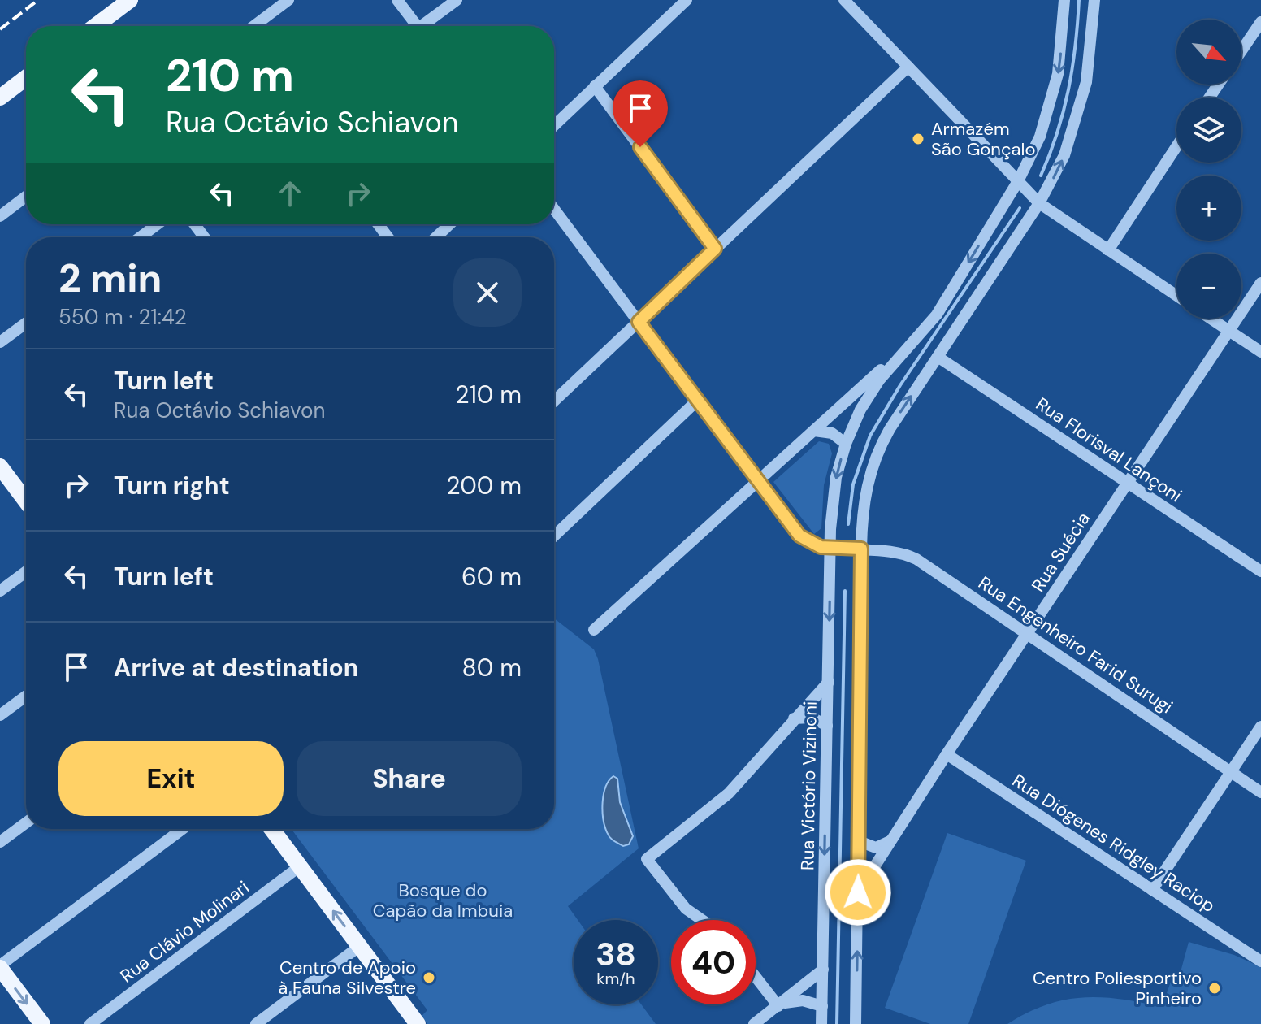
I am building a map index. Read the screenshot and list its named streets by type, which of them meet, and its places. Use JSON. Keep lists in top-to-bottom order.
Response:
{
  "streets": {
    "street": [
      "Rua Florisval Lançoni",
      "Rua Suécia",
      "Rua Engenheiro Farid Surugi",
      "Rua Victório Vizinoni",
      "Rua Diógenes Ridgley Raciop",
      "Rua Clávio Molinari"
    ]
  },
  "crossings": [
    ["Rua Florisval Lançoni", "Rua Suécia"],
    ["Rua Suécia", "Rua Engenheiro Farid Surugi"],
    ["Rua Suécia", "Rua Diógenes Ridgley Raciop"],
    ["Rua Engenheiro Farid Surugi", "Rua Victório Vizinoni"]
  ],
  "parks": ["Bosque do Capão da Imbuia"],
  "places": ["Armazém São Gonçalo", "Centro de Apoio à Fauna Silvestre", "Centro Poliesportivo Pinheiro"],
  "north": "bottom right",
  "page": {
    "map_buttons": ["+", "−"],
    "turn": ["210 m", "Rua Octávio Schiavon"],
    "heading": ["2 min", "550 m · 21:42"],
    "list": [
      {
        "name": "Turn left",
        "note": "Rua Octávio Schiavon",
        "value": "210 m"
      },
      {
        "name": "Turn right",
        "value": "200 m"
      },
      {
        "name": "Turn left",
        "value": "60 m"
      },
      {
        "name": "Arrive at destination",
        "value": "80 m"
      }
    ],
    "buttons": ["Exit", "Share"],
    "speed": "38 km/h",
    "limit": "40"
  }
}
